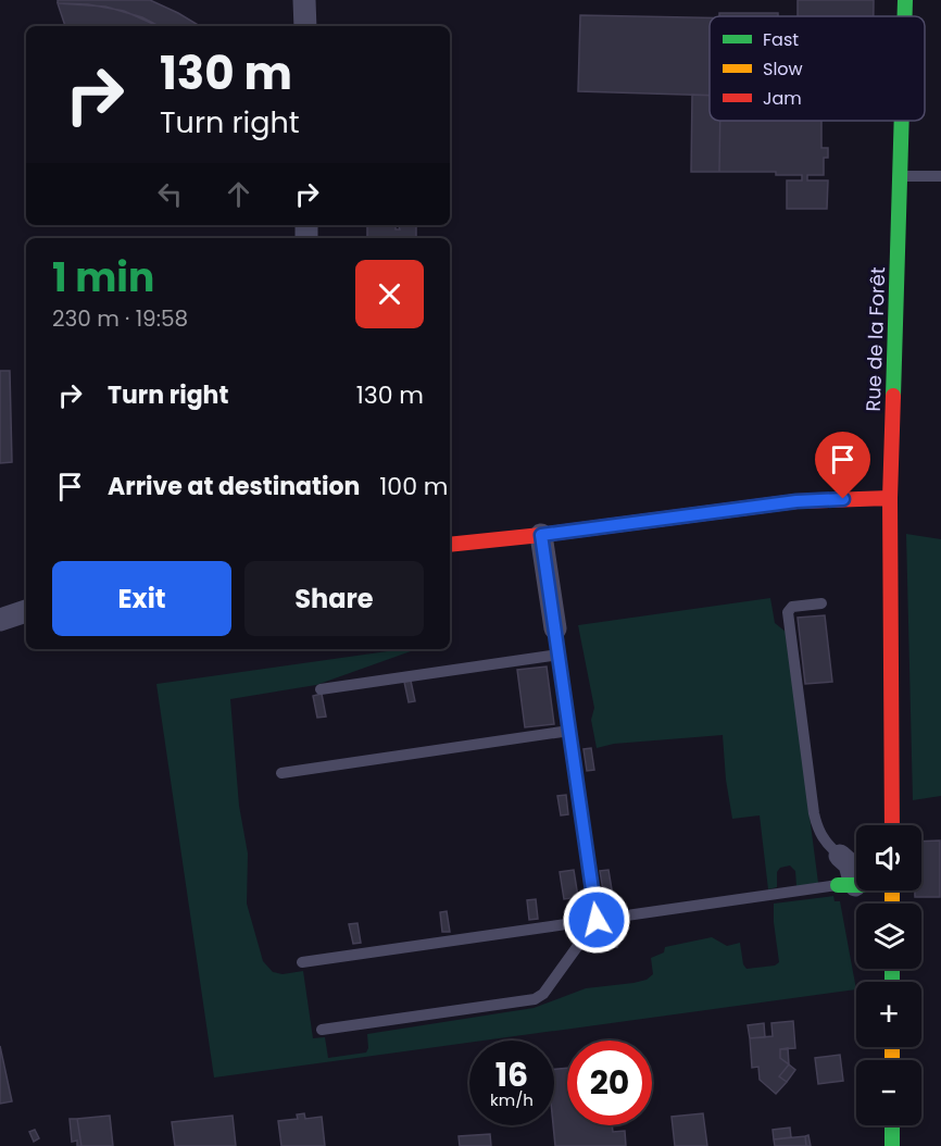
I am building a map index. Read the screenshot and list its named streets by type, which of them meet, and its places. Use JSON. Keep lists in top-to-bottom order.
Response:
{
  "streets": {
    "street": ["Rue de la Forêt"]
  },
  "legend": ["Fast", "Slow", "Jam"],
  "page": {
    "turn": ["130 m", "Turn right"],
    "heading": ["1 min", "230 m · 19:58"],
    "list": [
      {
        "name": "Turn right",
        "value": "130 m"
      },
      {
        "name": "Arrive at destination",
        "value": "100 m"
      }
    ],
    "buttons": ["Exit", "Share"],
    "map_buttons": ["+", "−"],
    "speed": "16 km/h",
    "limit": "20"
  }
}
